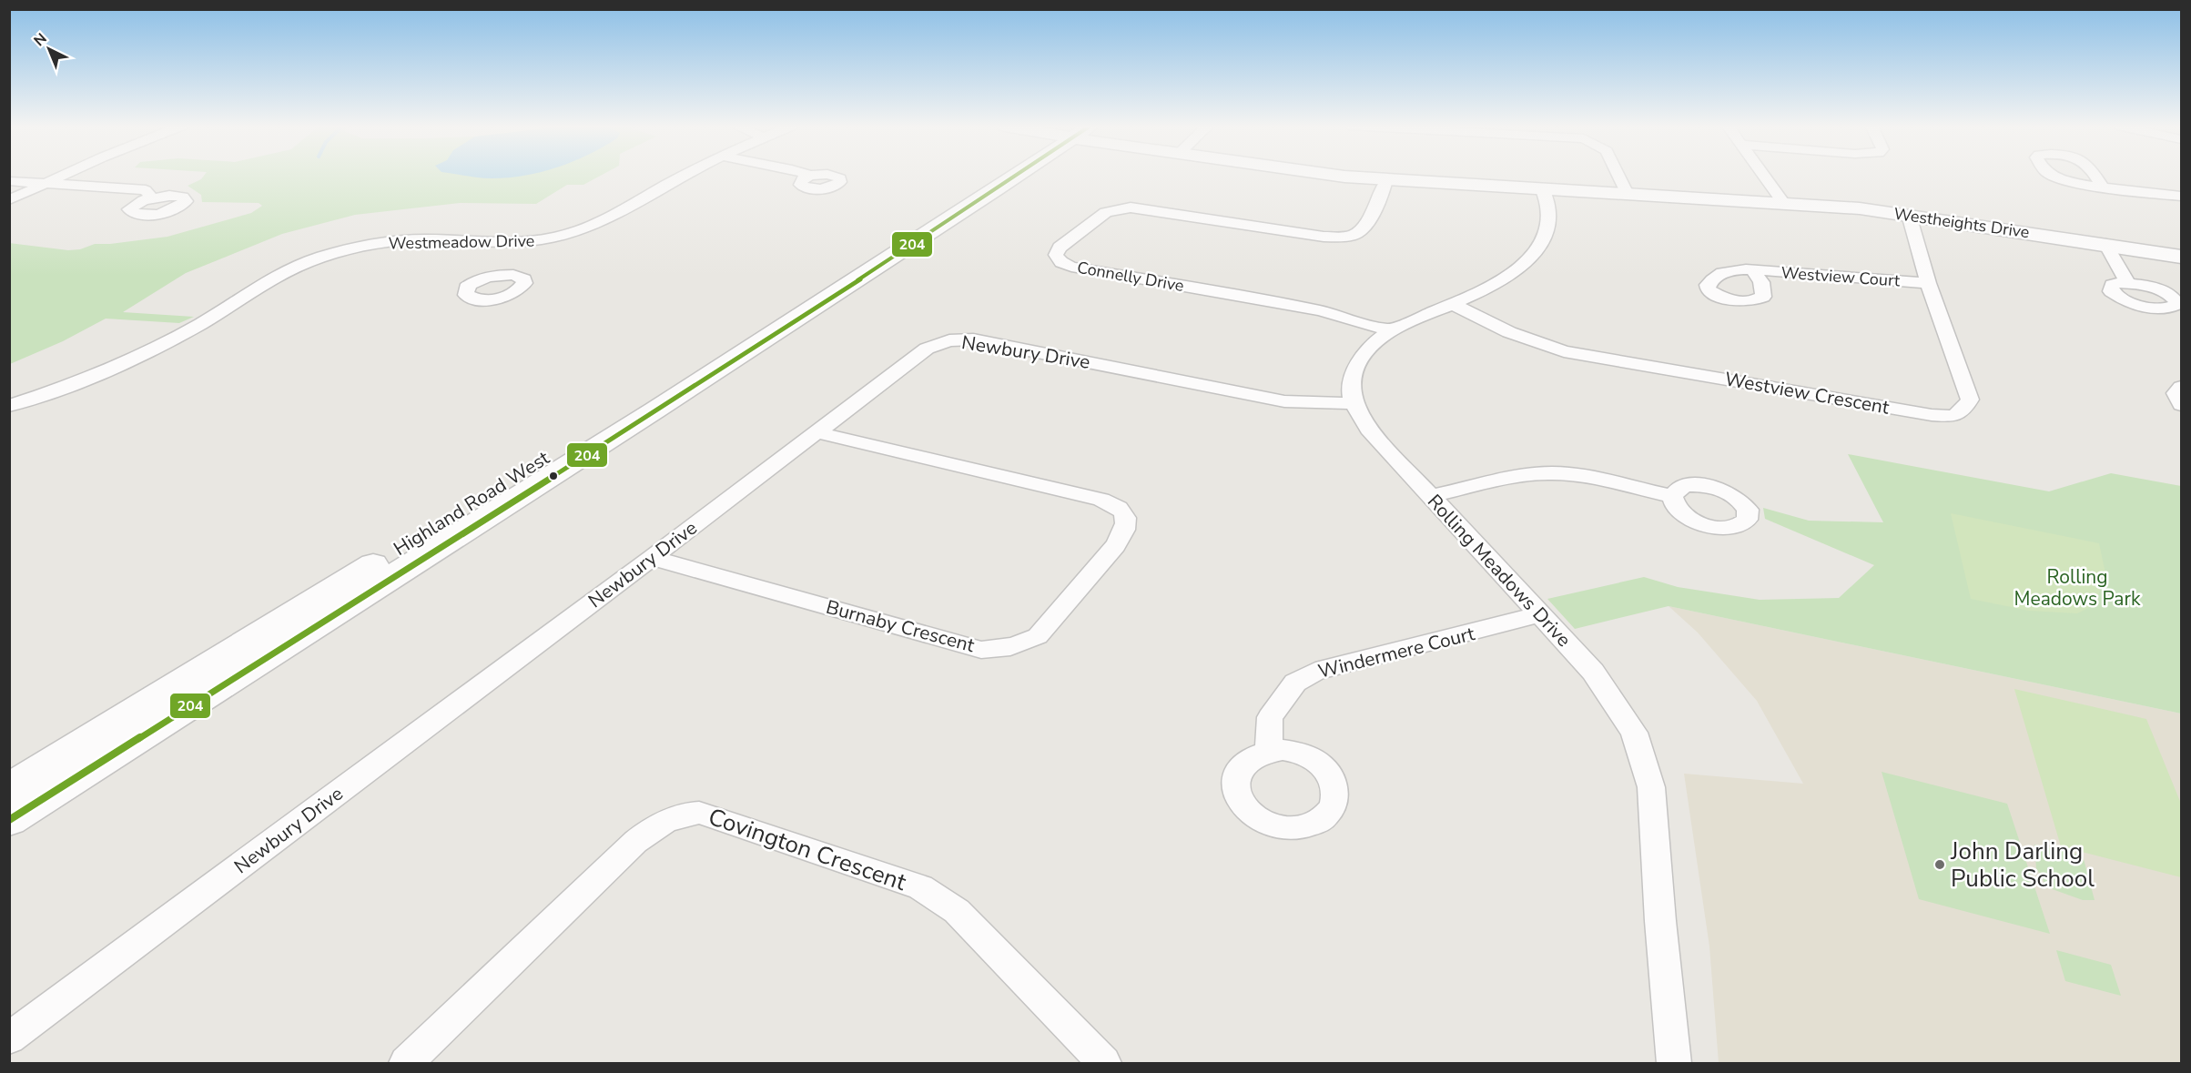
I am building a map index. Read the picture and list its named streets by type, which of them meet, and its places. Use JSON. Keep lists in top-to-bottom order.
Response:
{
  "streets": {
    "main road": ["Westheights Drive", "Highland Road West"],
    "street": [
      "Westmeadow Drive",
      "Connelly Drive",
      "Westview Court",
      "Newbury Drive",
      "Westview Crescent",
      "Rolling Meadows Drive",
      "Burnaby Crescent",
      "Windermere Court",
      "Covington Crescent"
    ]
  },
  "crossings": [
    ["Westheights Drive", "Connelly Drive"],
    ["Westheights Drive", "Westview Crescent"],
    ["Westview Court", "Westview Crescent"],
    ["Newbury Drive", "Rolling Meadows Drive"],
    ["Newbury Drive", "Burnaby Crescent"],
    ["Rolling Meadows Drive", "Windermere Court"]
  ],
  "parks": ["Rolling Meadows Park"],
  "places": ["John Darling Public School"],
  "lines": ["transit line 204"],
  "north": "top left"
}
